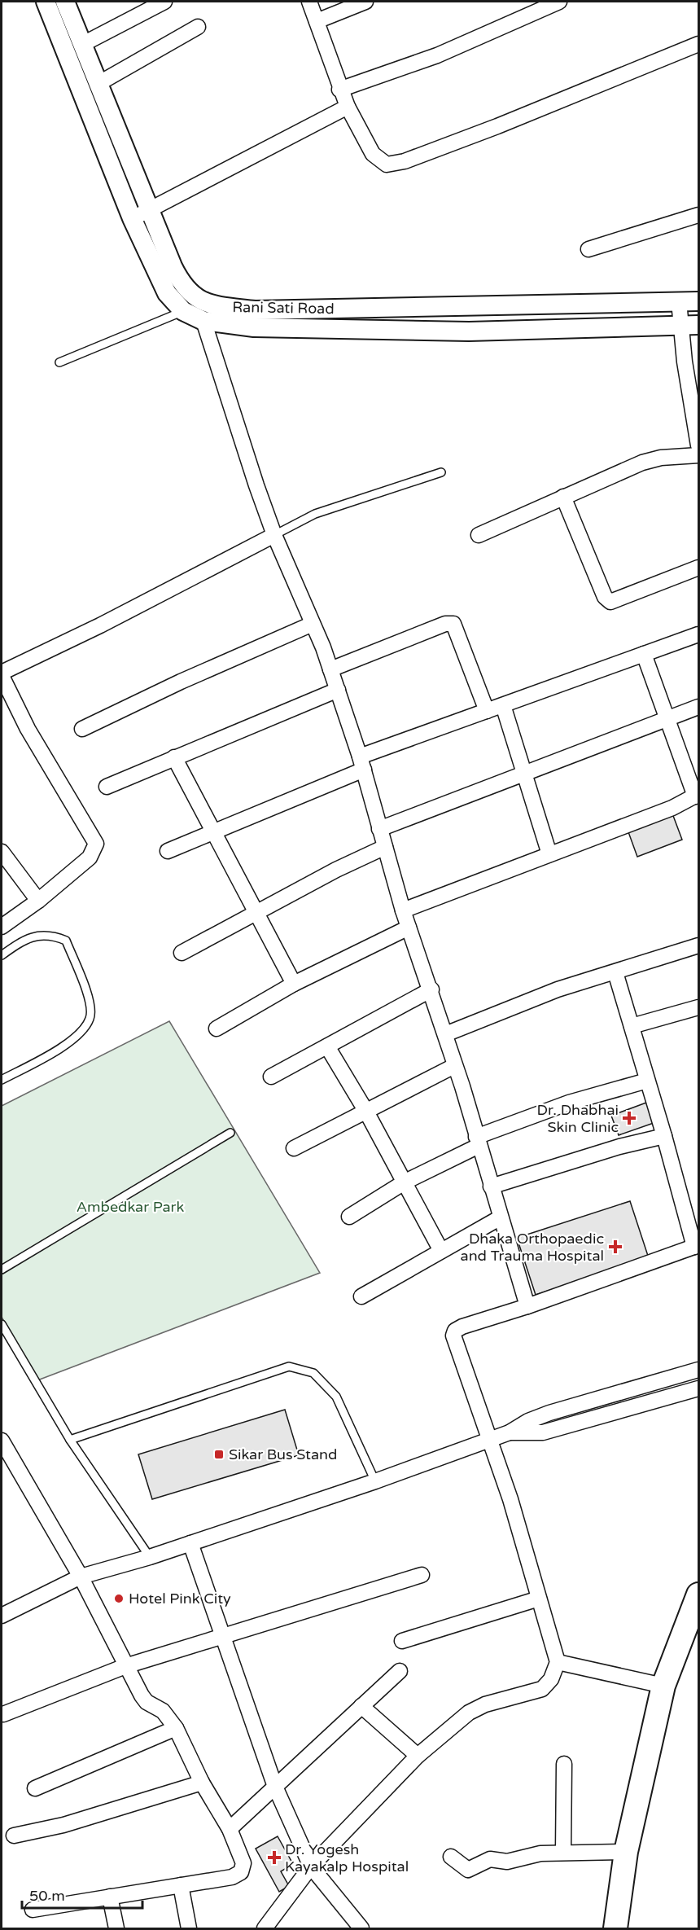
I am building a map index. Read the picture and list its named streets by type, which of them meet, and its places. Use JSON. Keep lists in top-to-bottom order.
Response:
{
  "streets": {
    "street": ["Rani Sati Road"]
  },
  "parks": ["Ambedkar Park"],
  "places": {
    "health": ["Dr. Dhabhai Skin Clinic", "Dhaka Orthopaedic and Trauma Hospital", "Dr. Yogesh Kayakalp Hospital"],
    "transit": ["Sikar Bus Stand"],
    "other": ["Hotel Pink City"]
  },
  "scale_bar": "50 m"
}
